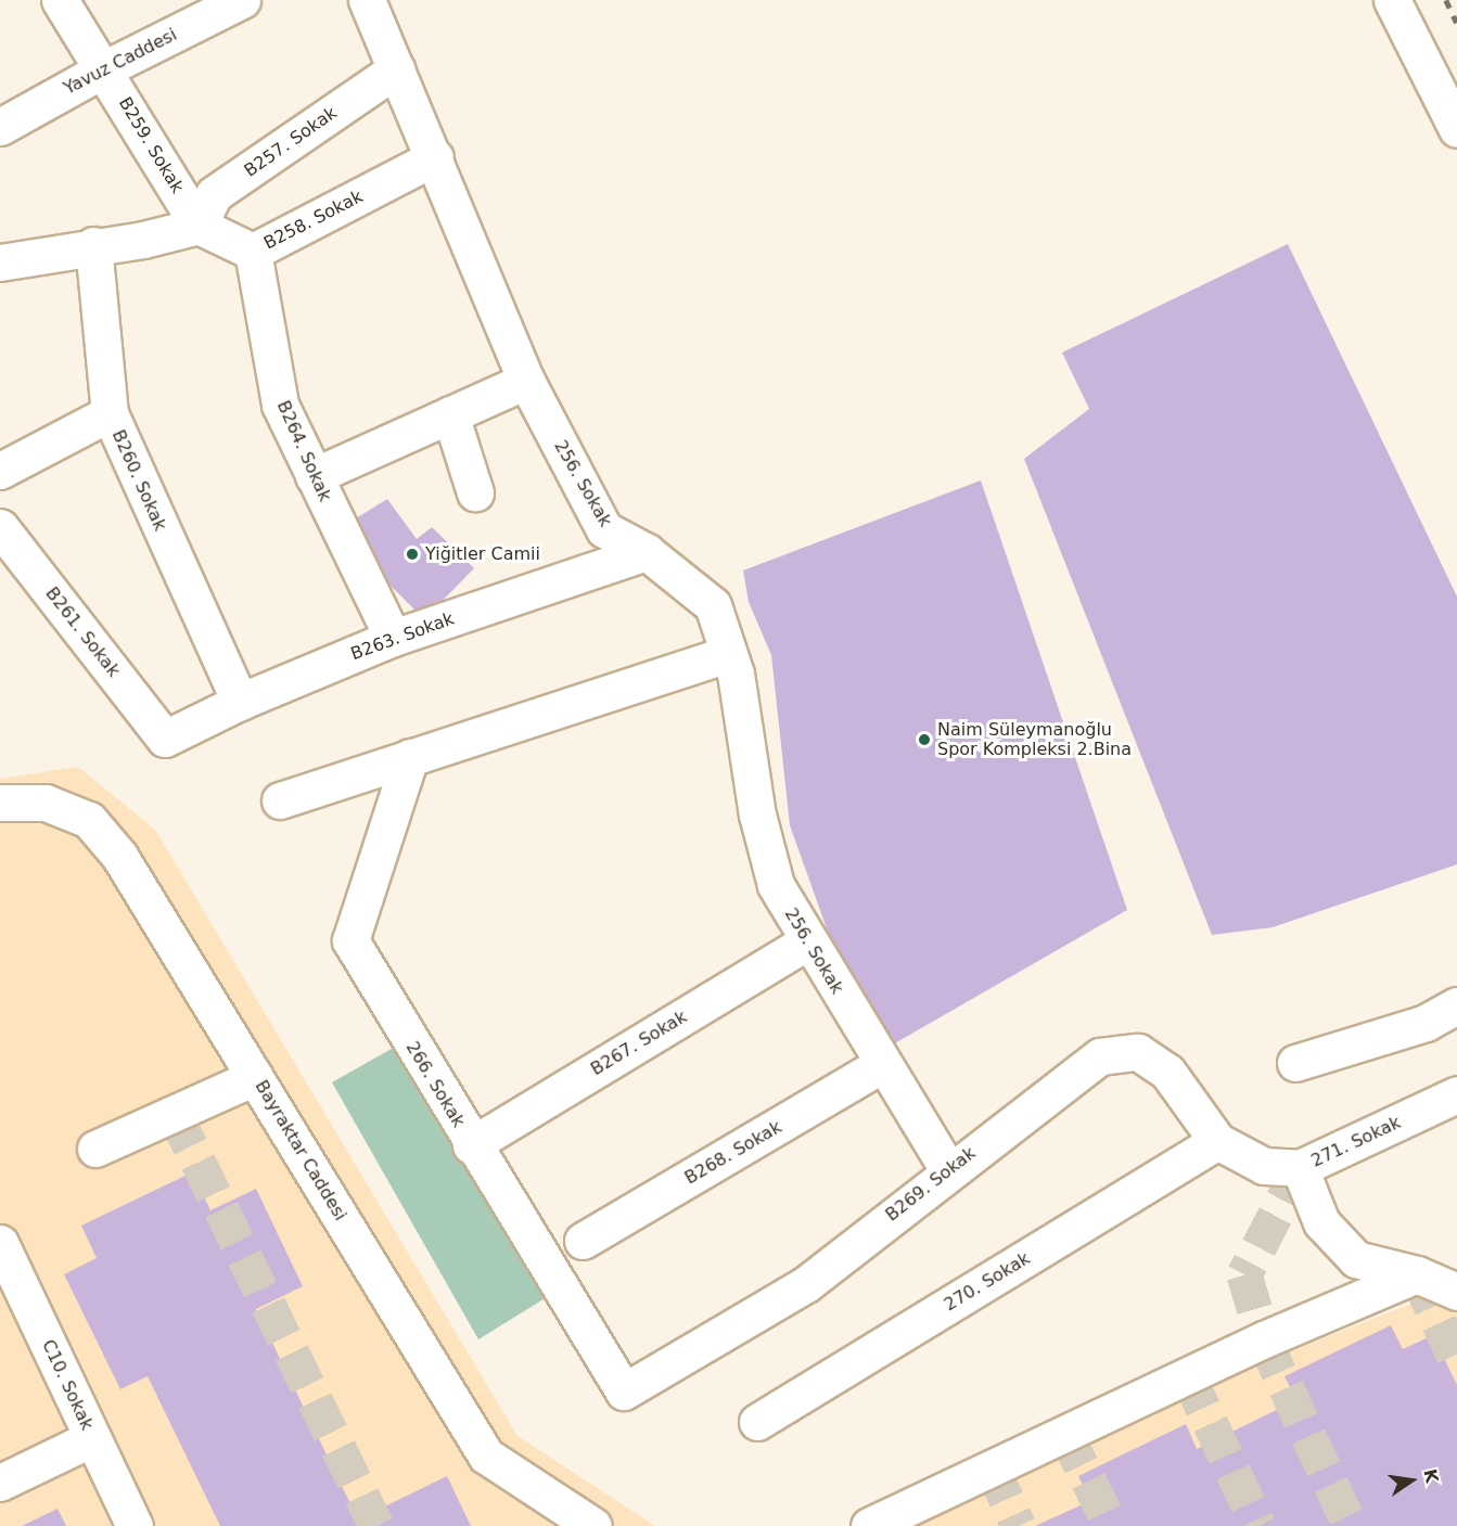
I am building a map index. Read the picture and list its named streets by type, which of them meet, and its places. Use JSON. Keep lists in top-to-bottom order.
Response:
{
  "streets": {
    "main road": [
      "Yavuz Caddesi",
      "B257. Sokak",
      "B259. Sokak",
      "B258. Sokak",
      "B264. Sokak",
      "B260. Sokak",
      "256. Sokak",
      "B261. Sokak",
      "B263. Sokak",
      "B267. Sokak",
      "266. Sokak",
      "271. Sokak",
      "Bayraktar Caddesi",
      "B268. Sokak",
      "B269. Sokak",
      "270. Sokak",
      "C10. Sokak"
    ]
  },
  "crossings": [
    ["Yavuz Caddesi", "B259. Sokak"],
    ["B257. Sokak", "B259. Sokak"],
    ["B257. Sokak", "B258. Sokak"],
    ["B257. Sokak", "256. Sokak"],
    ["B259. Sokak", "B258. Sokak"],
    ["B258. Sokak", "B264. Sokak"],
    ["B258. Sokak", "256. Sokak"],
    ["B264. Sokak", "B263. Sokak"],
    ["B260. Sokak", "B263. Sokak"],
    ["256. Sokak", "B263. Sokak"],
    ["256. Sokak", "B267. Sokak"],
    ["256. Sokak", "B268. Sokak"],
    ["256. Sokak", "B269. Sokak"],
    ["B261. Sokak", "B263. Sokak"],
    ["B267. Sokak", "266. Sokak"],
    ["266. Sokak", "B269. Sokak"],
    ["271. Sokak", "B269. Sokak"],
    ["271. Sokak", "270. Sokak"],
    ["B269. Sokak", "270. Sokak"]
  ],
  "places": ["Yiğitler Camii", "Naim Süleymanoğlu Spor Kompleksi 2.Bina"],
  "north": "right"
}
